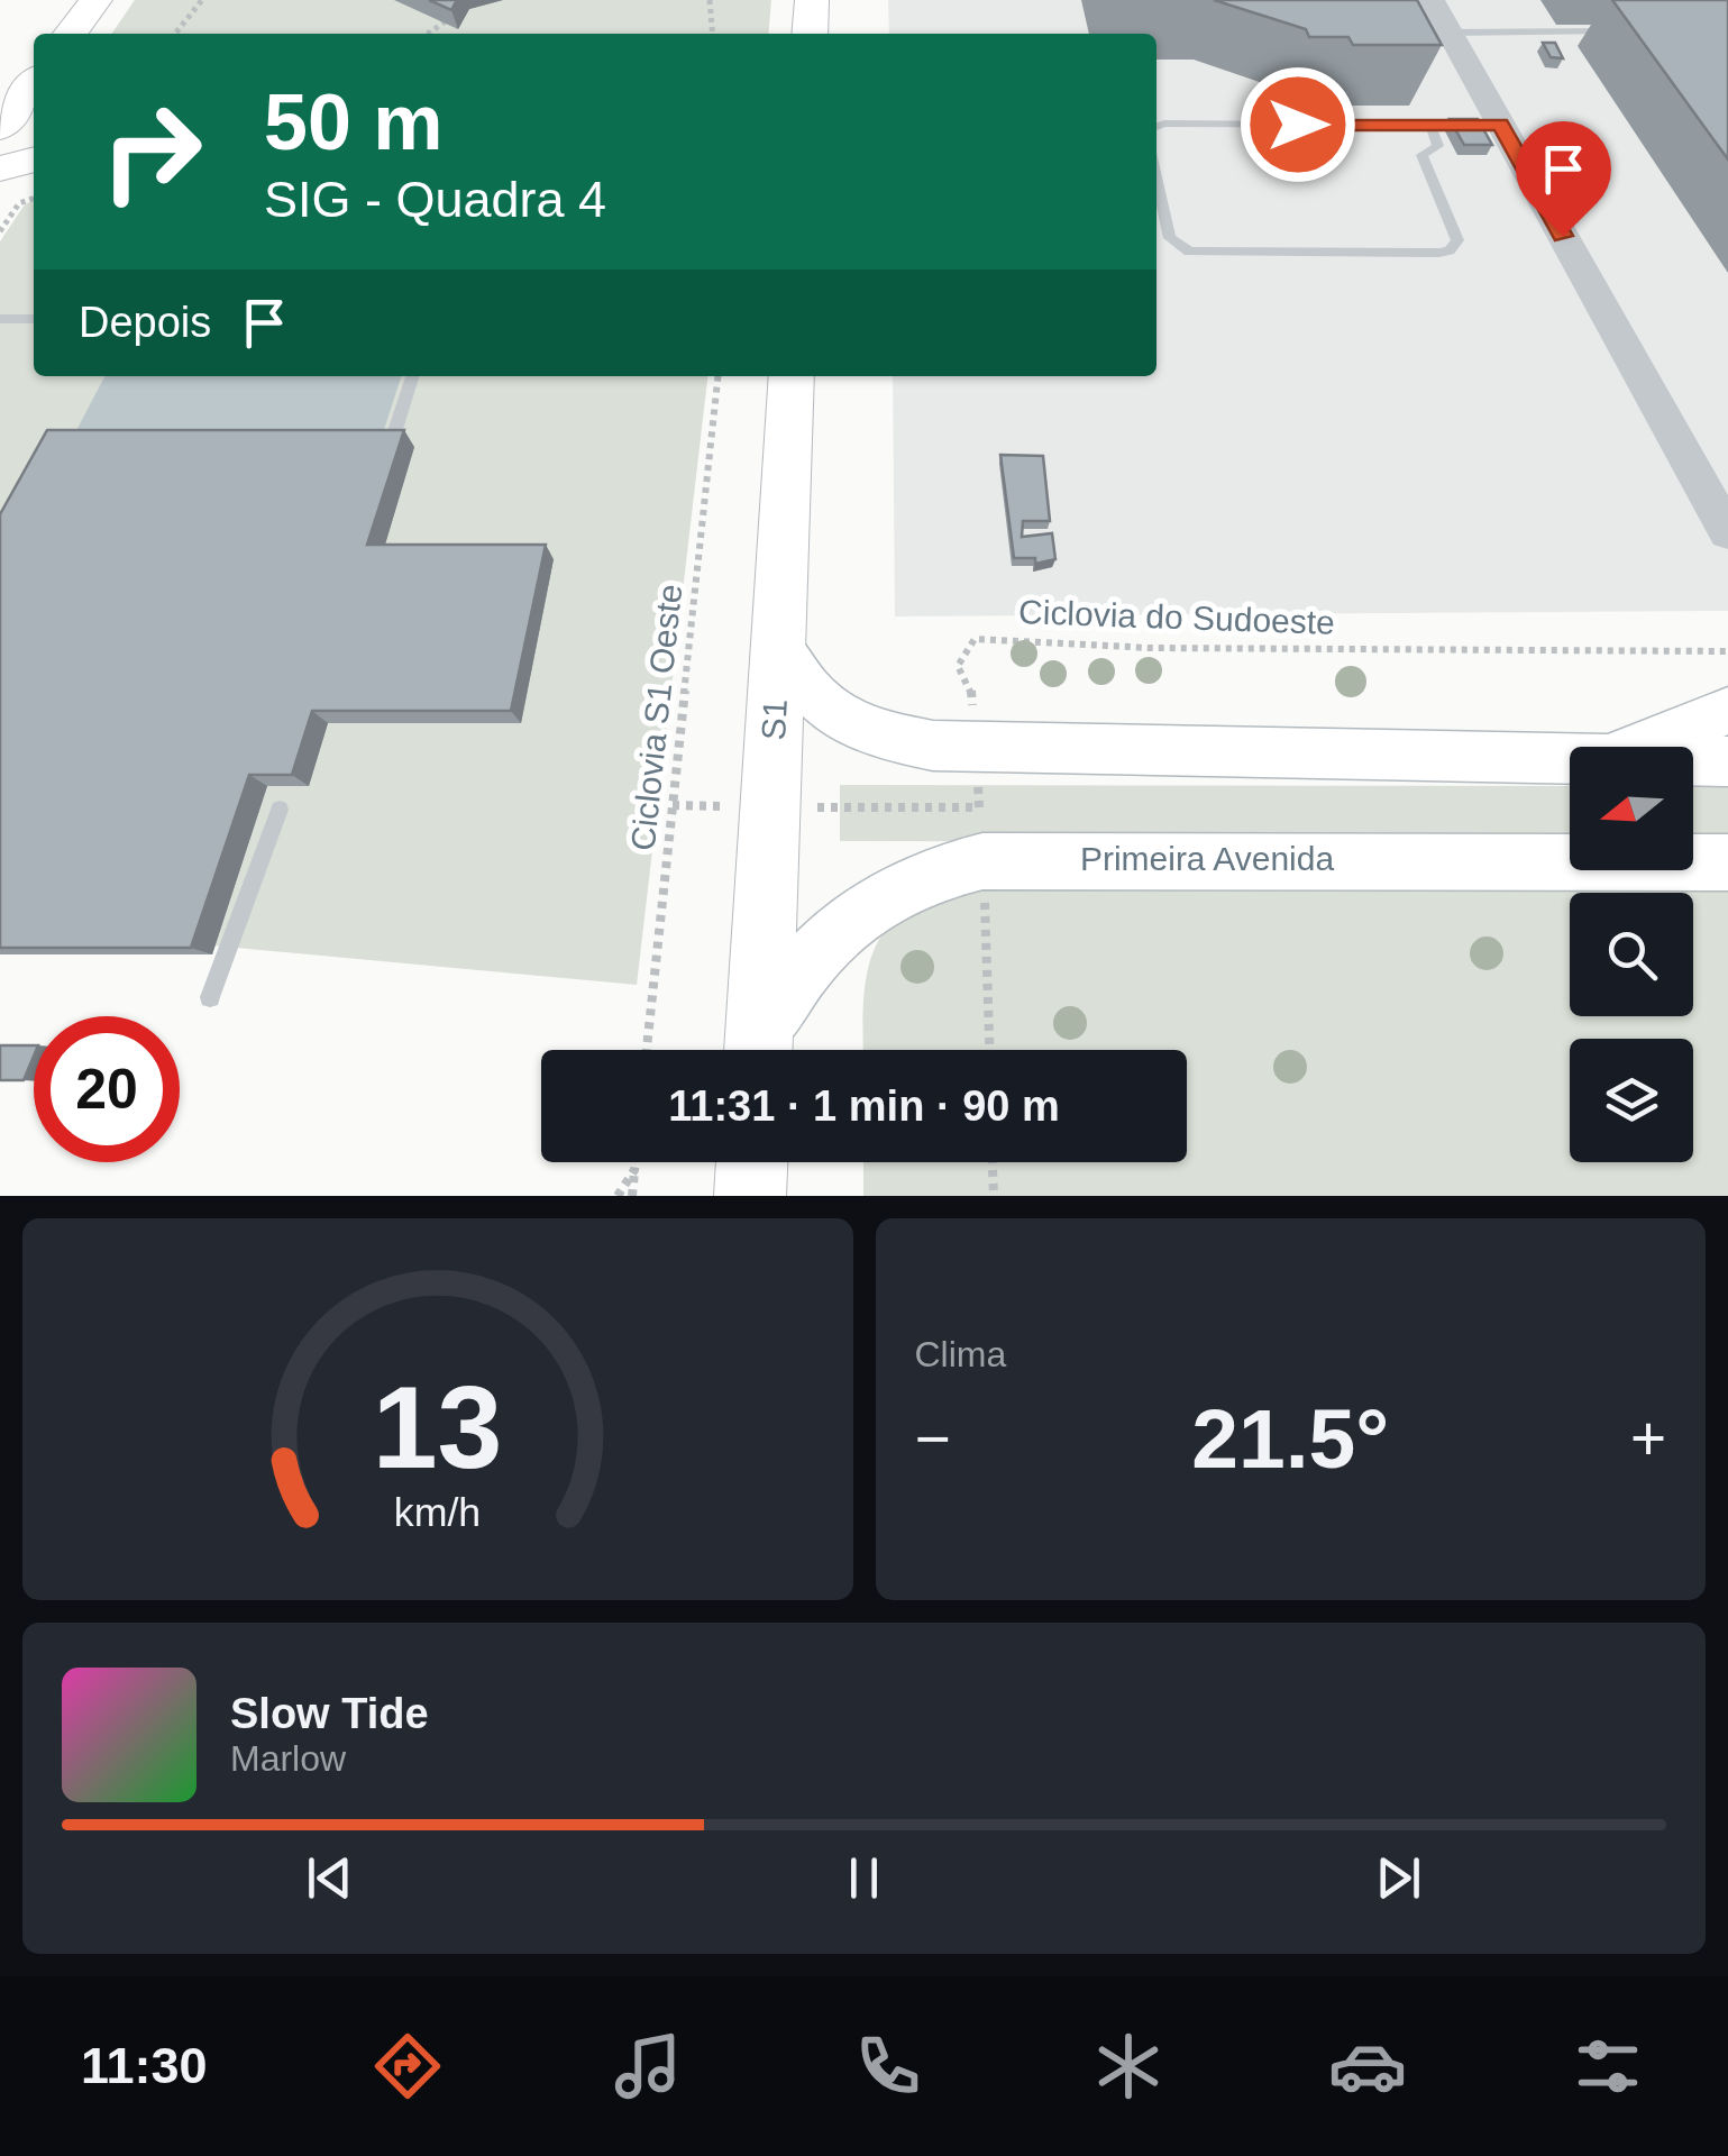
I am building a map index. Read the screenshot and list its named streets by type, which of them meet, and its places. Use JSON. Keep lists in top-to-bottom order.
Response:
{
  "streets": {
    "highway": ["S1"],
    "main road": ["Primeira Avenida"],
    "path": ["Ciclovia do Sudoeste", "Ciclovia S1 Oeste"]
  },
  "crossings": [
    ["Ciclovia do Sudoeste", "Ciclovia S1 Oeste"],
    ["Ciclovia do Sudoeste", "S1"]
  ],
  "north": "left",
  "page": {
    "turn": ["50 m", "SIG - Quadra 4"],
    "then": "Depois",
    "limit": "20",
    "trip": "11:31 · 1 min · 90 m",
    "tile": "Clima",
    "heat": ["−", "21.5°", "+"],
    "song": ["Slow Tide", "Marlow"],
    "tabs": "11:30",
    "gauge": ["13", "km/h"]
  }
}
